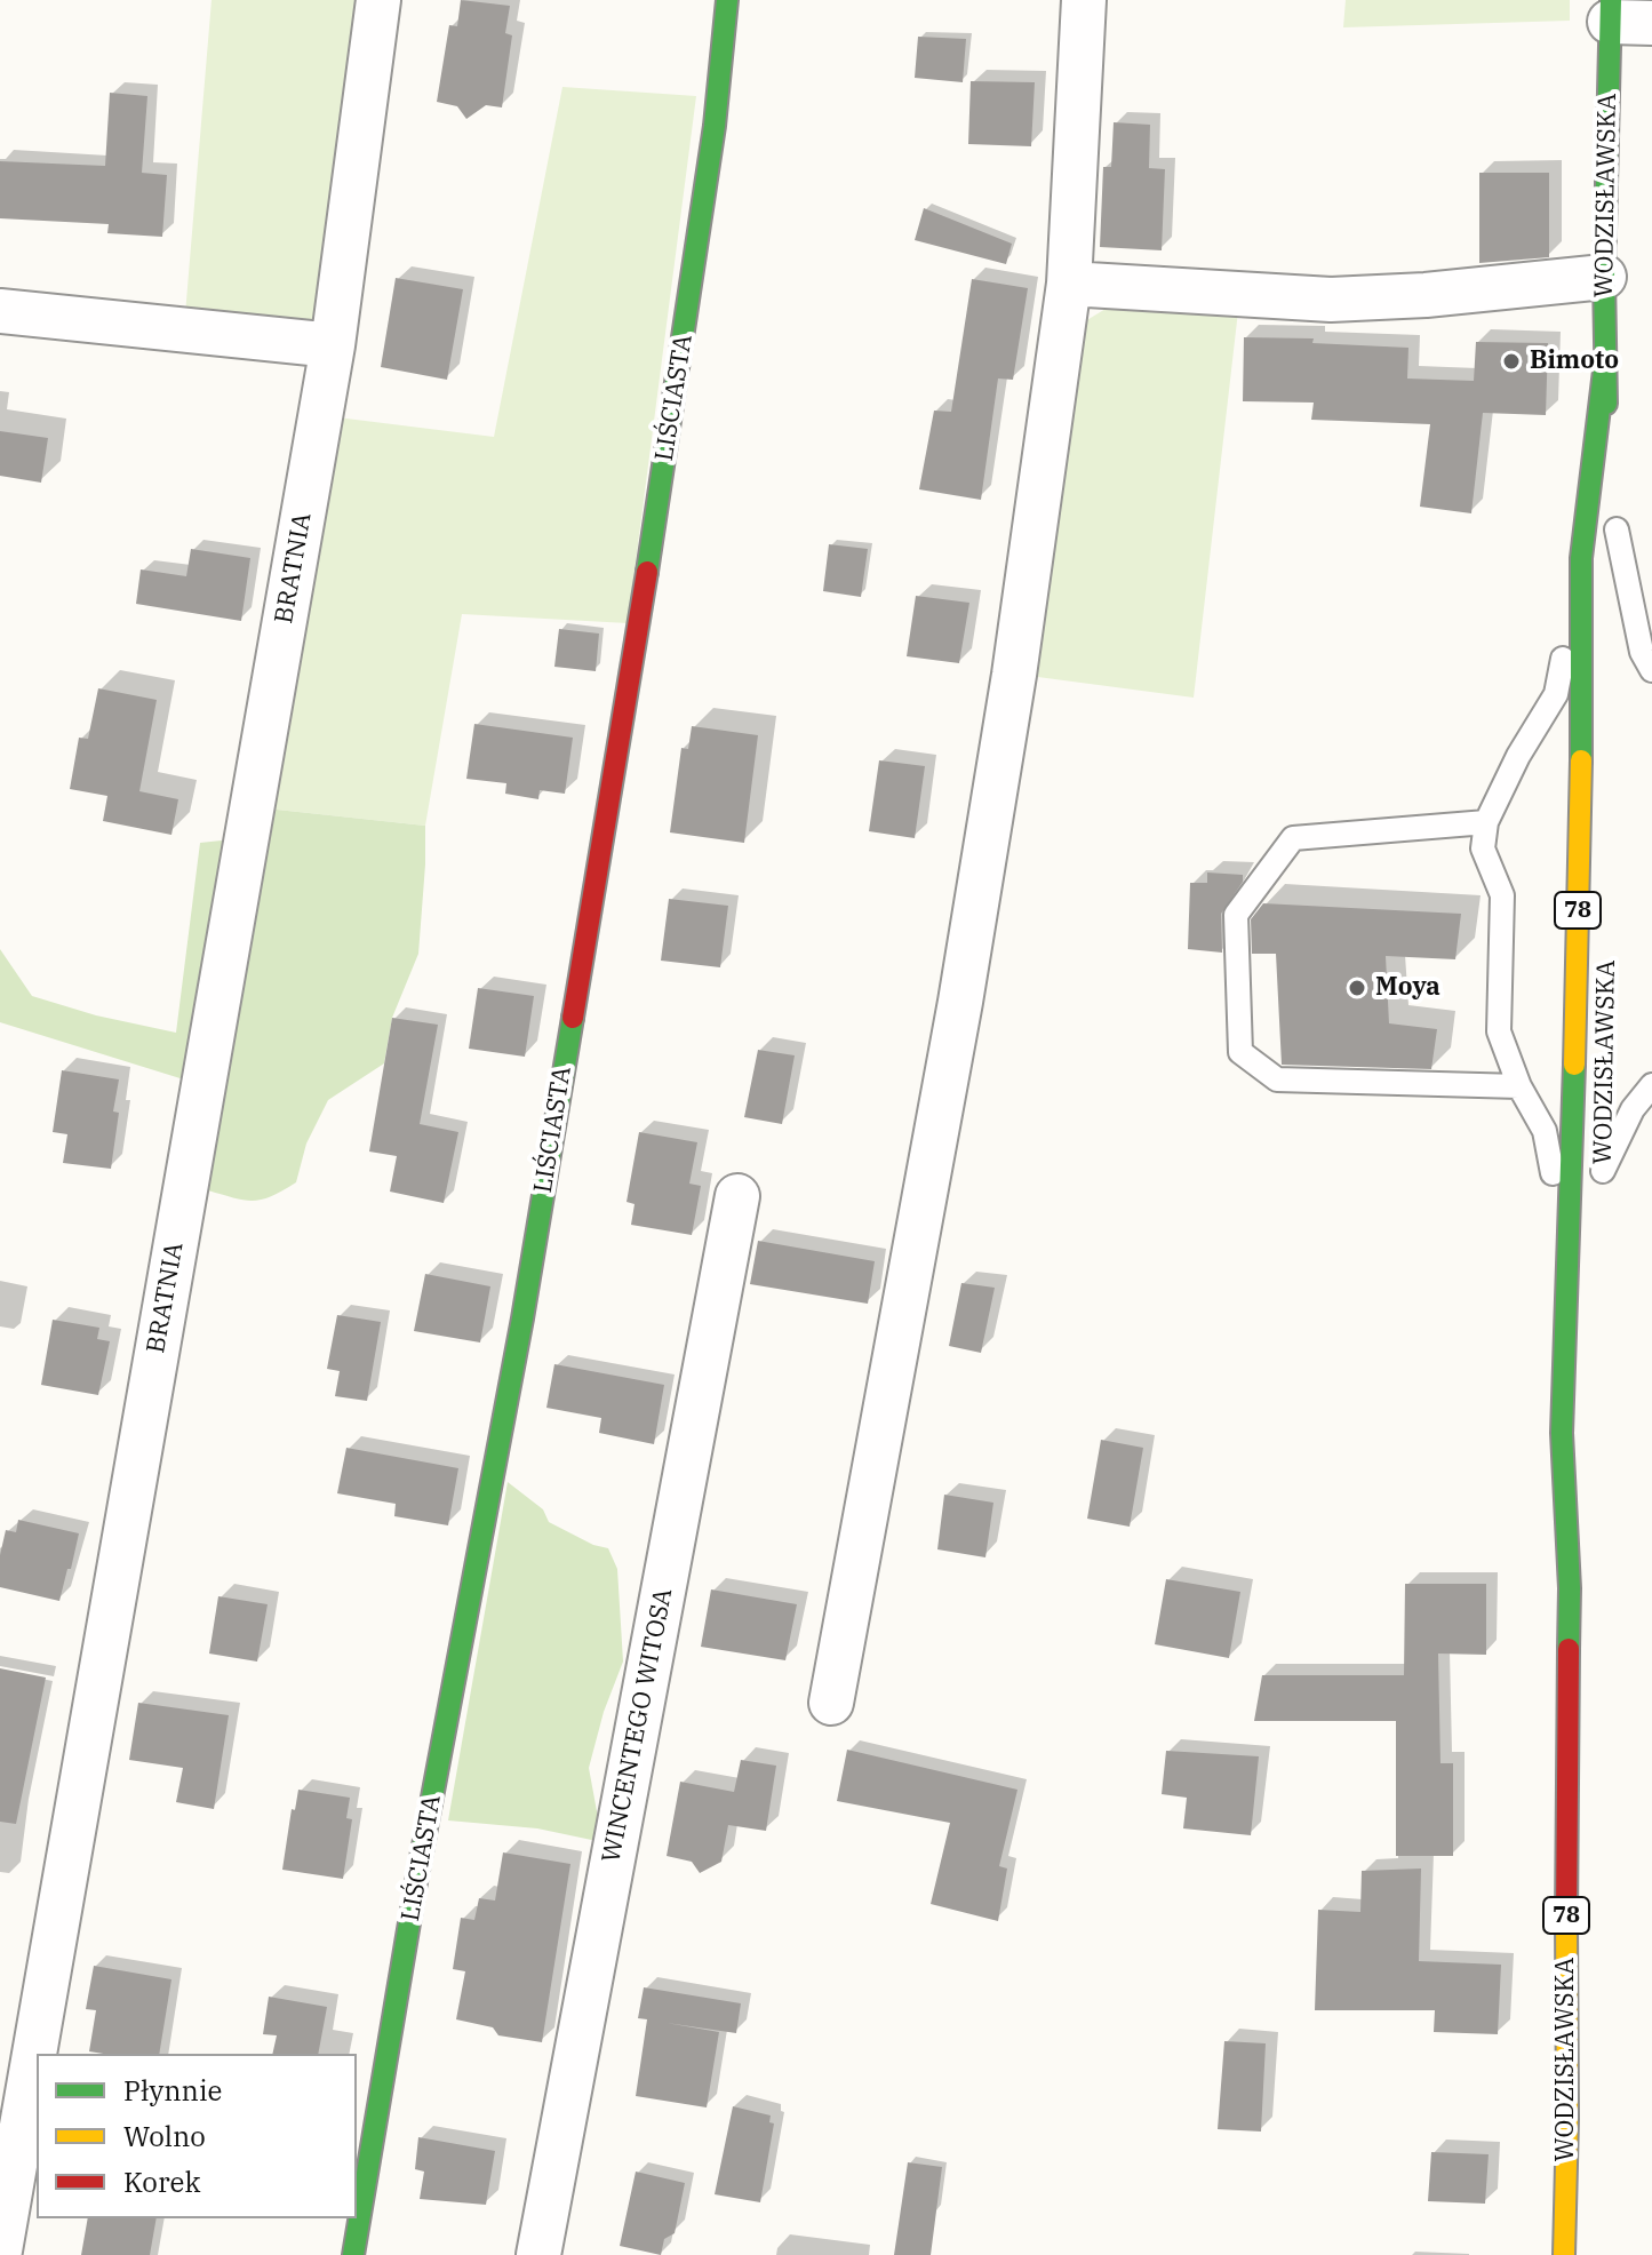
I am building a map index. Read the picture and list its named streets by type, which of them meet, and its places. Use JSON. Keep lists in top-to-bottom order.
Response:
{
  "streets": {
    "main road": ["WODZISŁAWSKA", "LIŚCIASTA", "78"],
    "street": ["BRATNIA", "WINCENTEGO WITOSA"]
  },
  "places": ["Bimoto", "Moya"],
  "legend": ["Płynnie", "Wolno", "Korek"]
}
